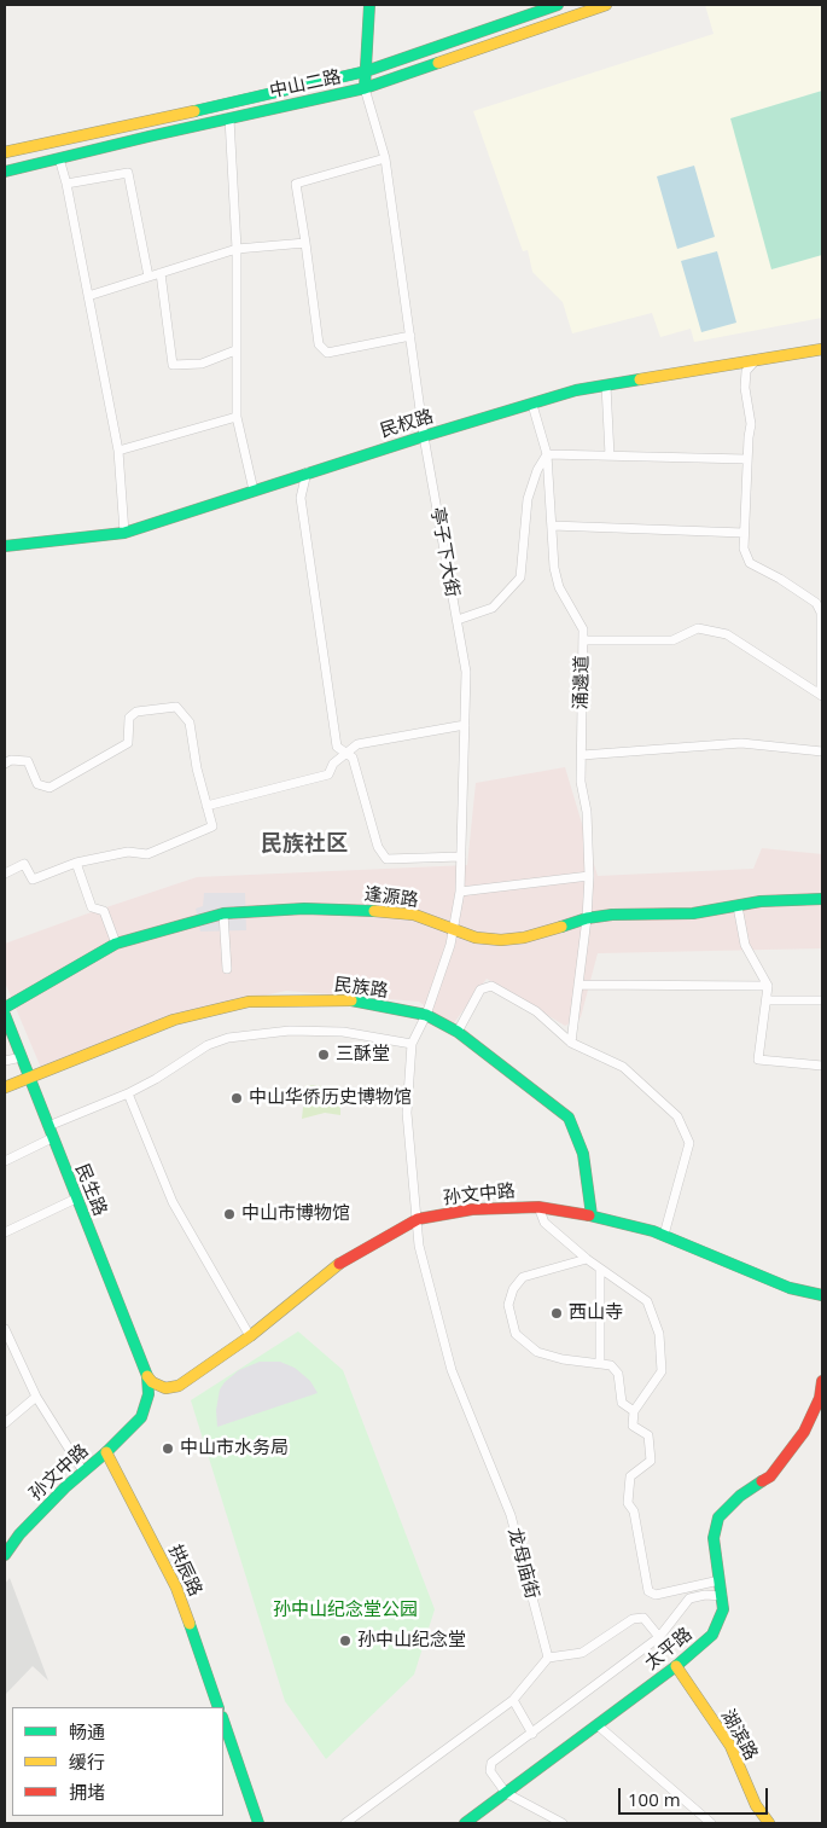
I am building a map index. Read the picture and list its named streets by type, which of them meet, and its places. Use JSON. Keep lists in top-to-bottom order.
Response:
{
  "streets": {
    "street": [
      "中山二路",
      "民权路",
      "亭子下大街",
      "涌邊道",
      "逢源路",
      "民族路",
      "民生路",
      "孙文中路",
      "龙母庙街",
      "拱辰路",
      "太平路",
      "湖滨路"
    ]
  },
  "crossings": [
    ["中山二路", "亭子下大街"],
    ["民权路", "亭子下大街"],
    ["民权路", "涌邊道"],
    ["亭子下大街", "逢源路"],
    ["亭子下大街", "民族路"],
    ["亭子下大街", "龙母庙街"],
    ["涌邊道", "逢源路"],
    ["民族路", "民生路"],
    ["民族路", "孙文中路"],
    ["民生路", "孙文中路"],
    ["孙文中路", "龙母庙街"],
    ["孙文中路", "拱辰路"],
    ["太平路", "湖滨路"]
  ],
  "districts": ["民族社区"],
  "parks": ["孙中山纪念堂公园"],
  "places": [
    "三酥堂",
    "中山华侨历史博物馆",
    "中山市博物馆",
    "西山寺",
    "中山市水务局",
    "孙中山纪念堂"
  ],
  "legend": ["畅通", "缓行", "拥堵"],
  "scale_bar": "100 m"
}
